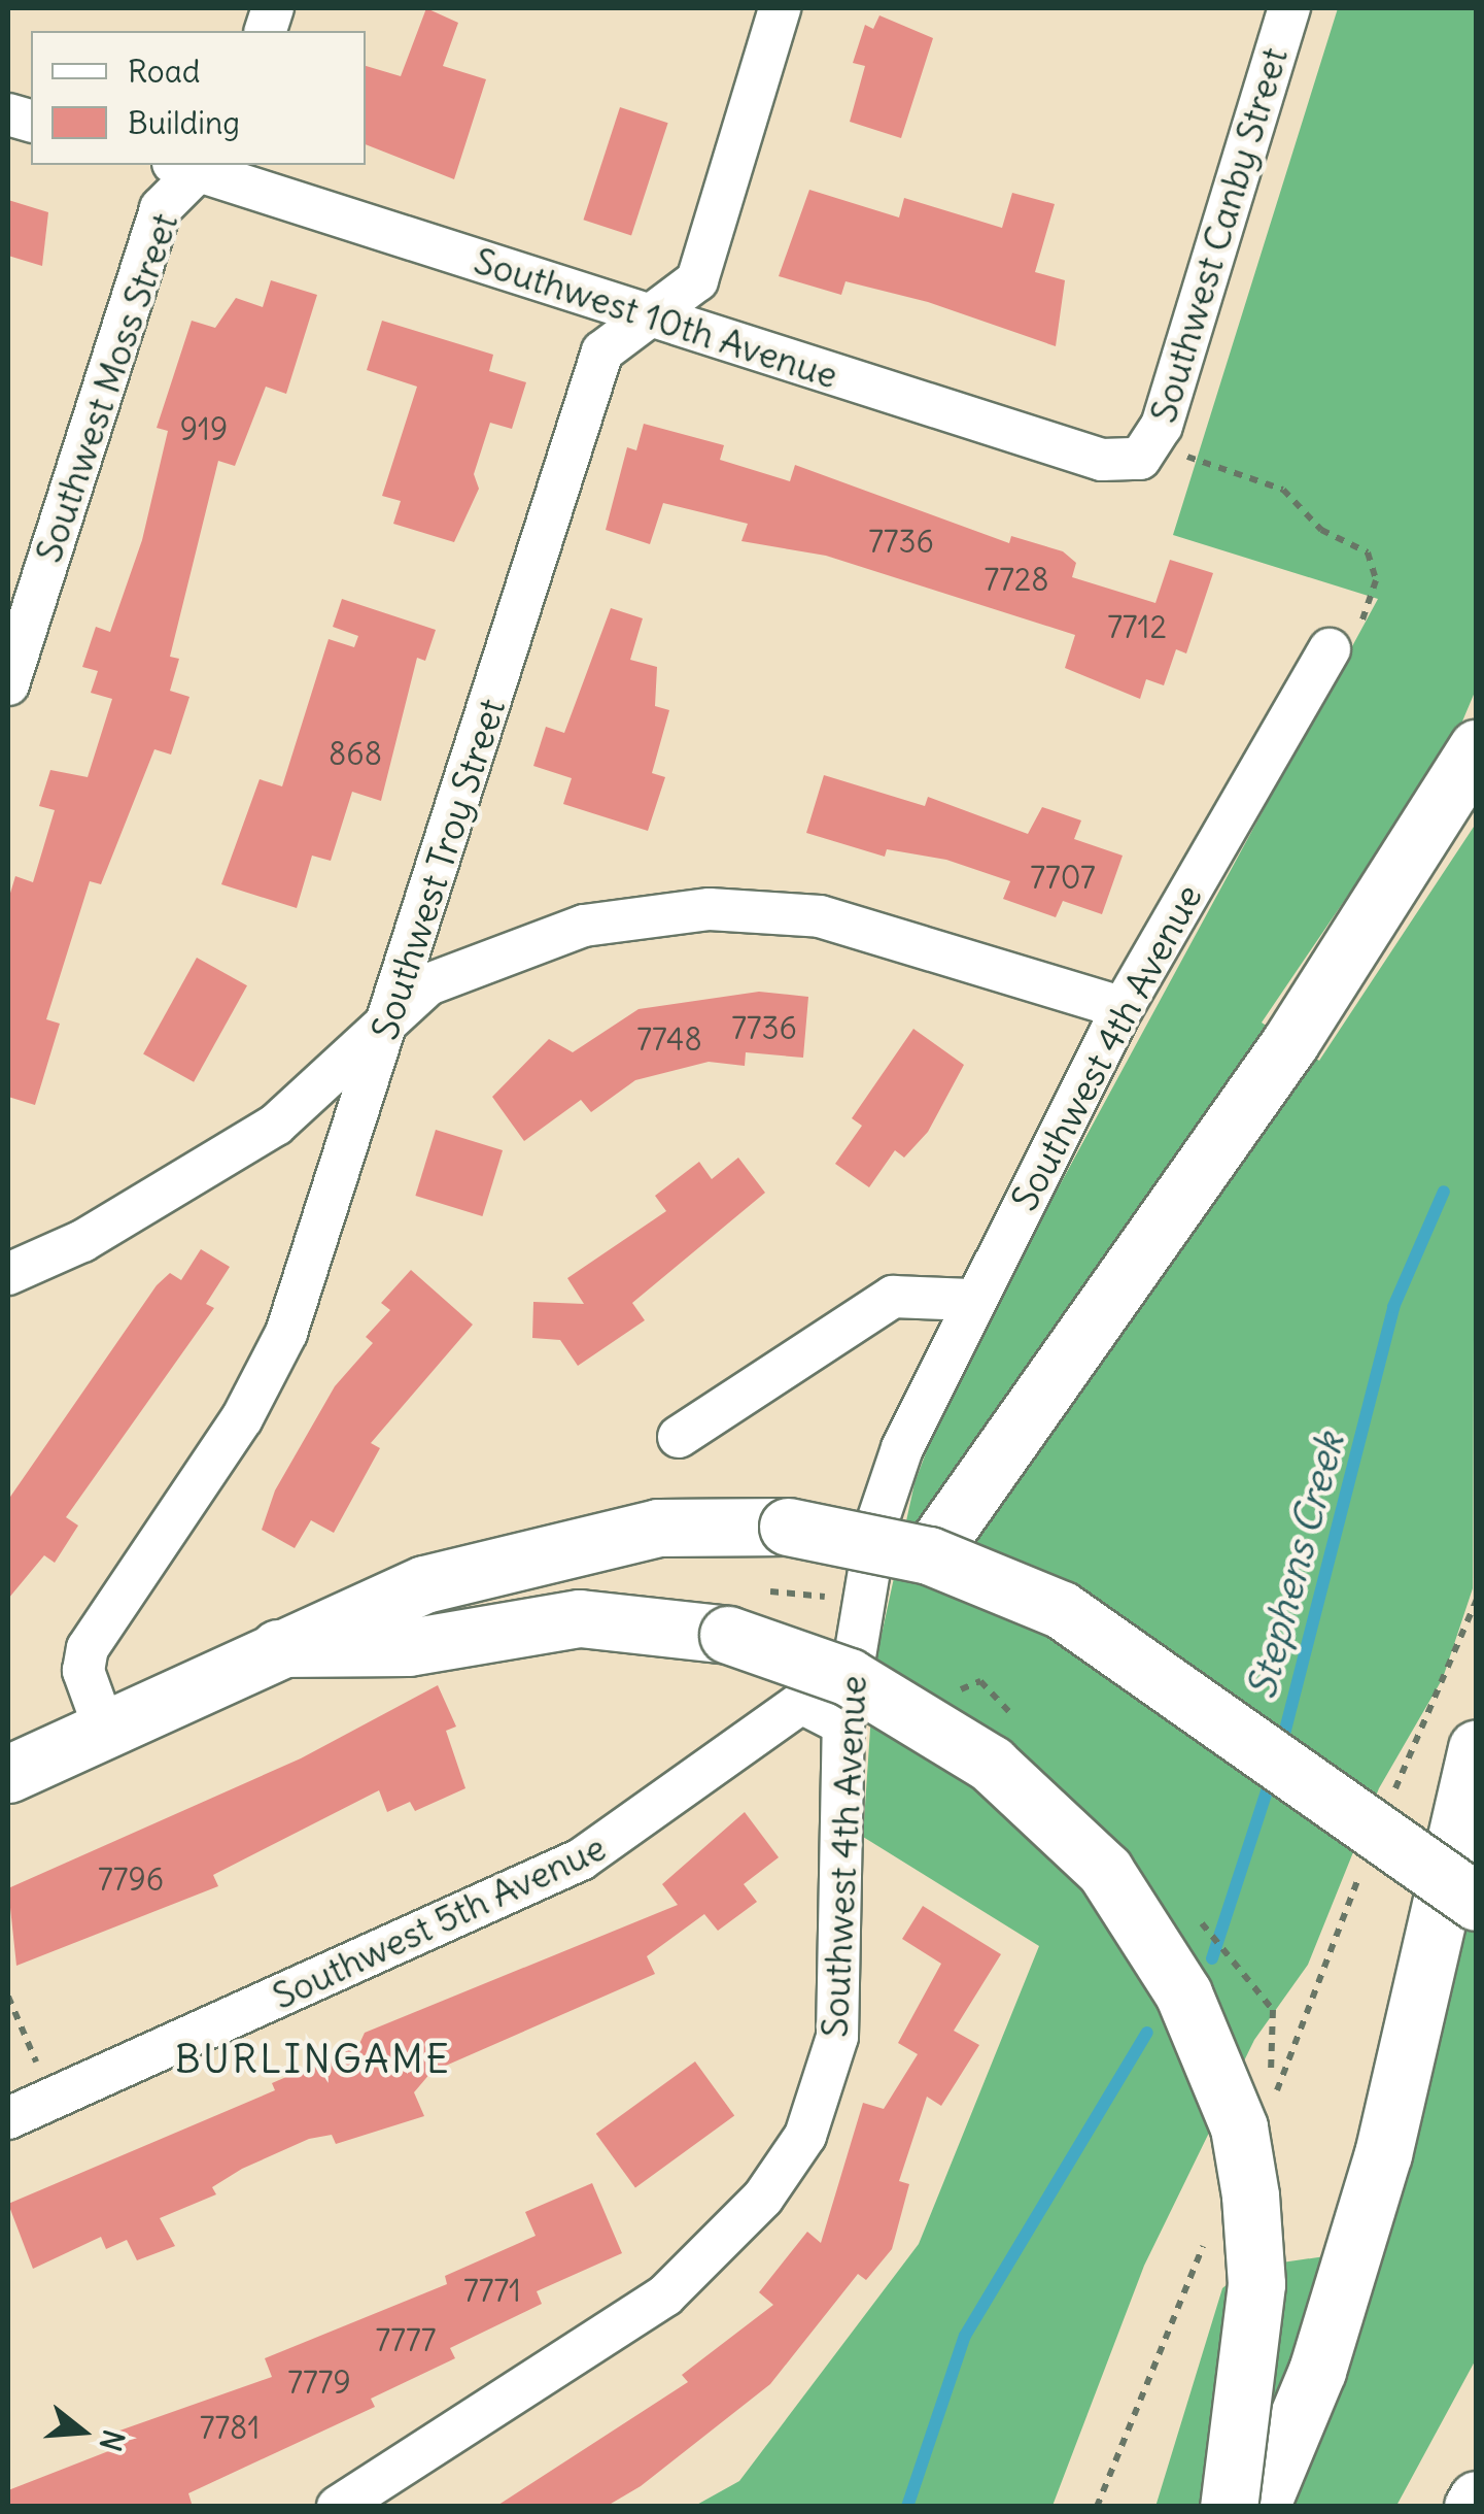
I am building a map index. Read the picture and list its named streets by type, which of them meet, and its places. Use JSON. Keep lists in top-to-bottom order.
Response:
{
  "streets": {
    "street": [
      "Southwest Canby Street",
      "Southwest 10th Avenue",
      "Southwest Moss Street",
      "Southwest Troy Street",
      "Southwest 4th Avenue",
      "Southwest 5th Avenue"
    ]
  },
  "crossings": [
    ["Southwest Canby Street", "Southwest 10th Avenue"],
    ["Southwest 10th Avenue", "Southwest Moss Street"],
    ["Southwest 10th Avenue", "Southwest Troy Street"],
    ["Southwest 4th Avenue", "Southwest 5th Avenue"]
  ],
  "districts": ["BURLINGAME"],
  "water": ["Stephens Creek"],
  "house_numbers": [
    "919",
    "7736",
    "7728",
    "7712",
    "868",
    "7707",
    "7736",
    "7748",
    "7796",
    "7771",
    "7777",
    "7779",
    "7781"
  ],
  "legend": ["Road", "Building"],
  "north": "right"
}
